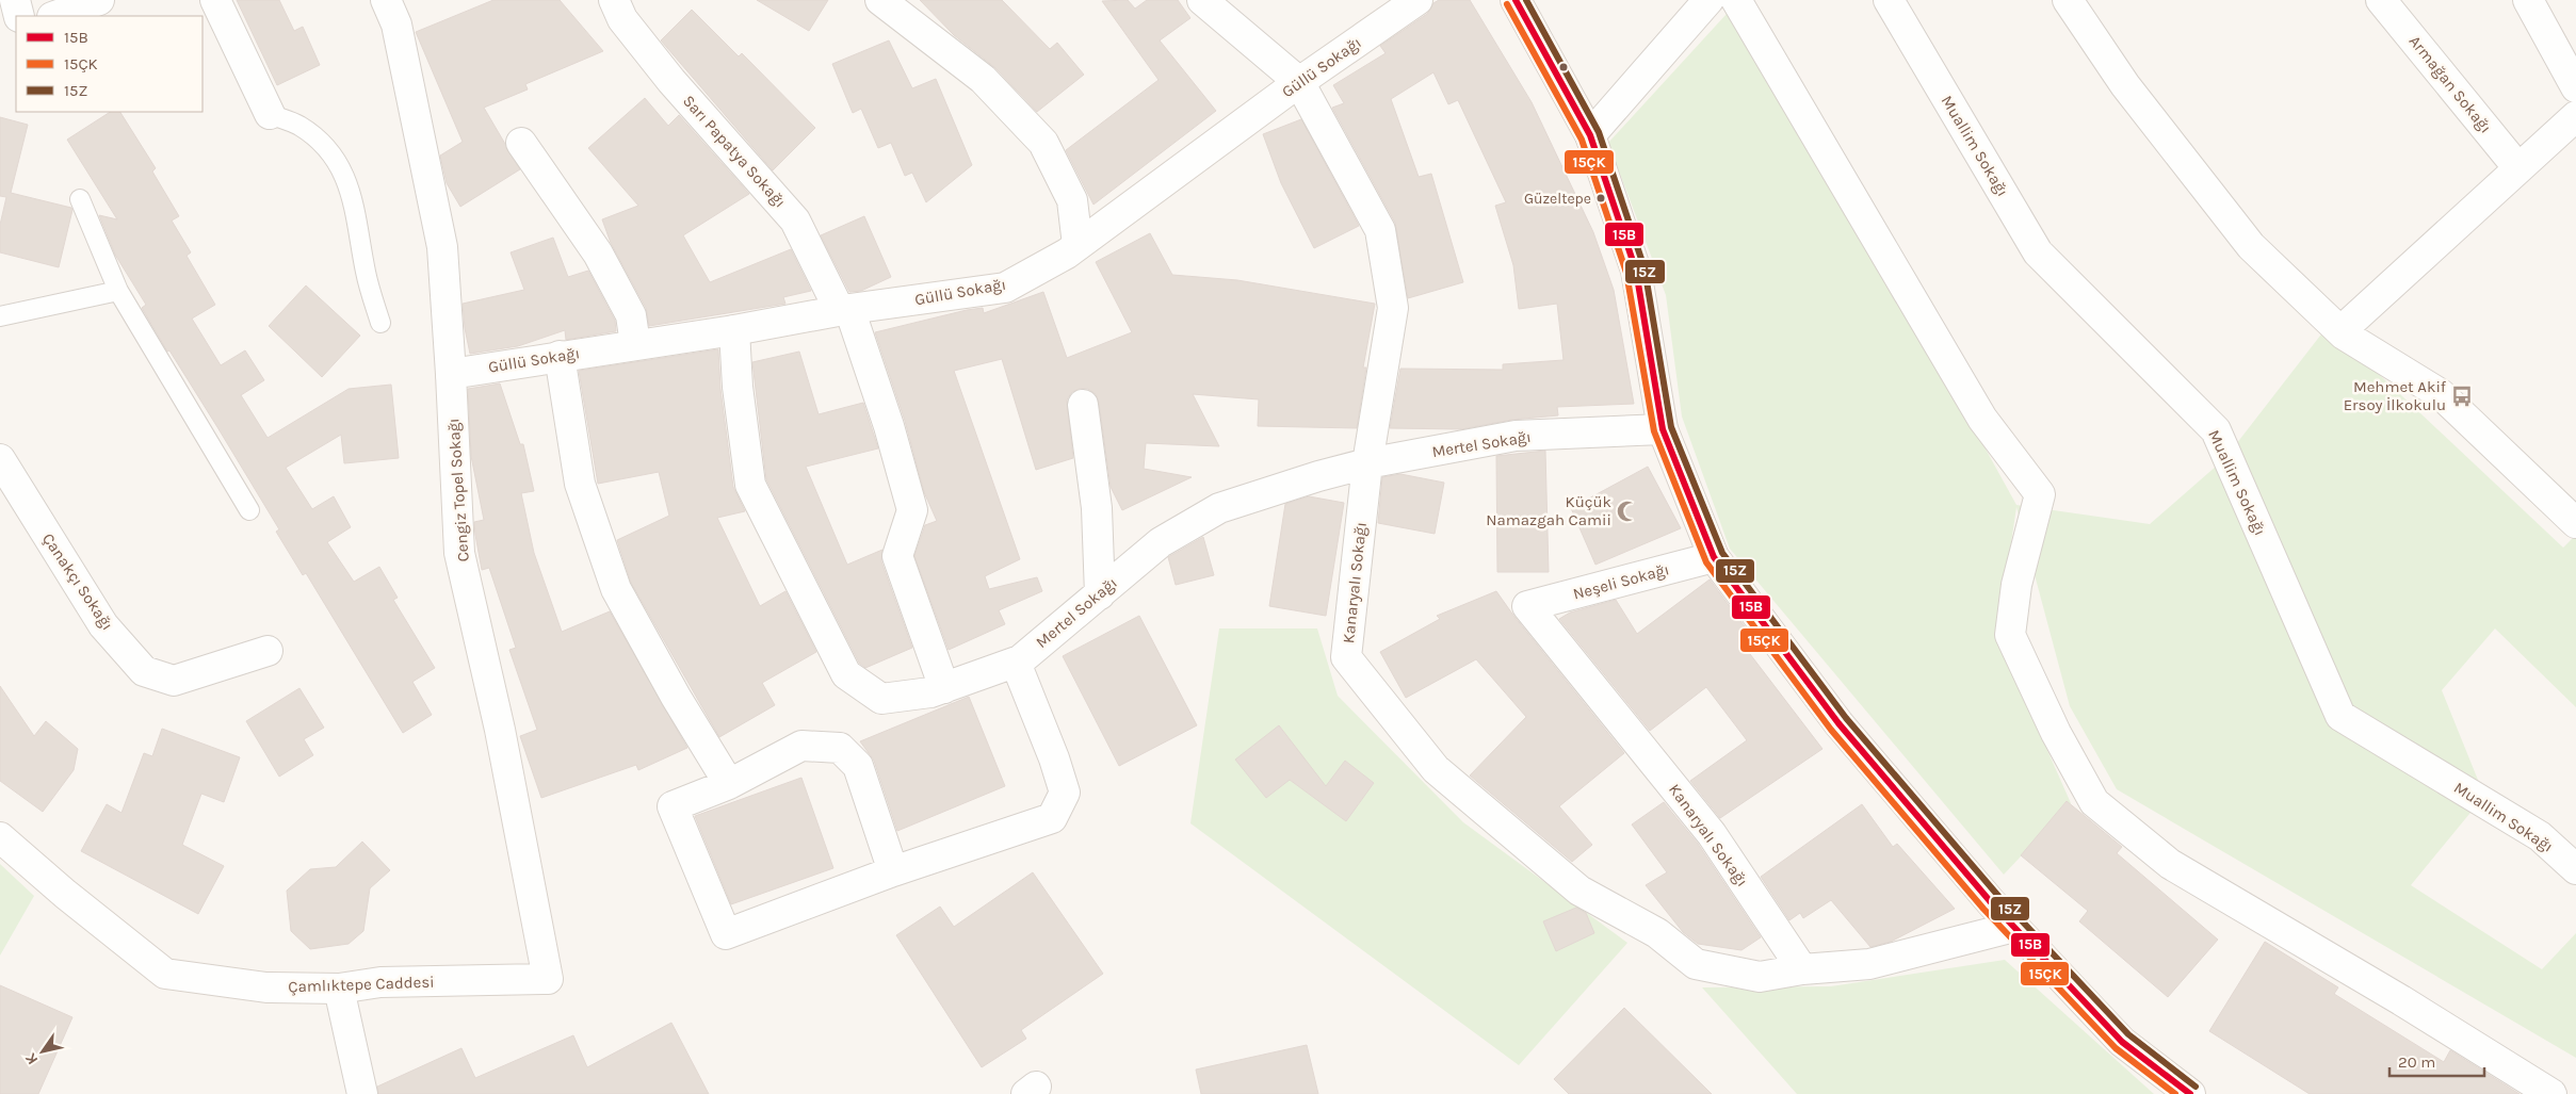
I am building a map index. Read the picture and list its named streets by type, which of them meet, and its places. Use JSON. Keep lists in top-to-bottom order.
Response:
{
  "streets": {
    "street": [
      "Güllü Sokağı",
      "Armağan Sokağı",
      "Muallim Sokağı",
      "Sarı Papatya Sokağı",
      "Mertel Sokağı",
      "Cengiz Topel Sokağı",
      "Çanakçı Sokağı",
      "Neşeli Sokağı",
      "Kanaryalı Sokağı",
      "Çamlıktepe Caddesi"
    ]
  },
  "crossings": [
    ["Güllü Sokağı", "Sarı Papatya Sokağı"],
    ["Güllü Sokağı", "Mertel Sokağı"],
    ["Güllü Sokağı", "Cengiz Topel Sokağı"],
    ["Güllü Sokağı", "Kanaryalı Sokağı"],
    ["Sarı Papatya Sokağı", "Mertel Sokağı"],
    ["Mertel Sokağı", "Kanaryalı Sokağı"],
    ["Cengiz Topel Sokağı", "Çamlıktepe Caddesi"],
    ["Neşeli Sokağı", "Kanaryalı Sokağı"]
  ],
  "places": {
    "other": ["Güzeltepe"],
    "bus stop": ["Mehmet Akif Ersoy İlkokulu"],
    "mosque": ["Küçük Namazgah Camii"]
  },
  "lines": ["transit line 15B", "transit line 15Z", "transit line 15ÇK"],
  "legend": ["15B", "15ÇK", "15Z"],
  "scale_bar": "20 m",
  "north": "bottom left"
}
